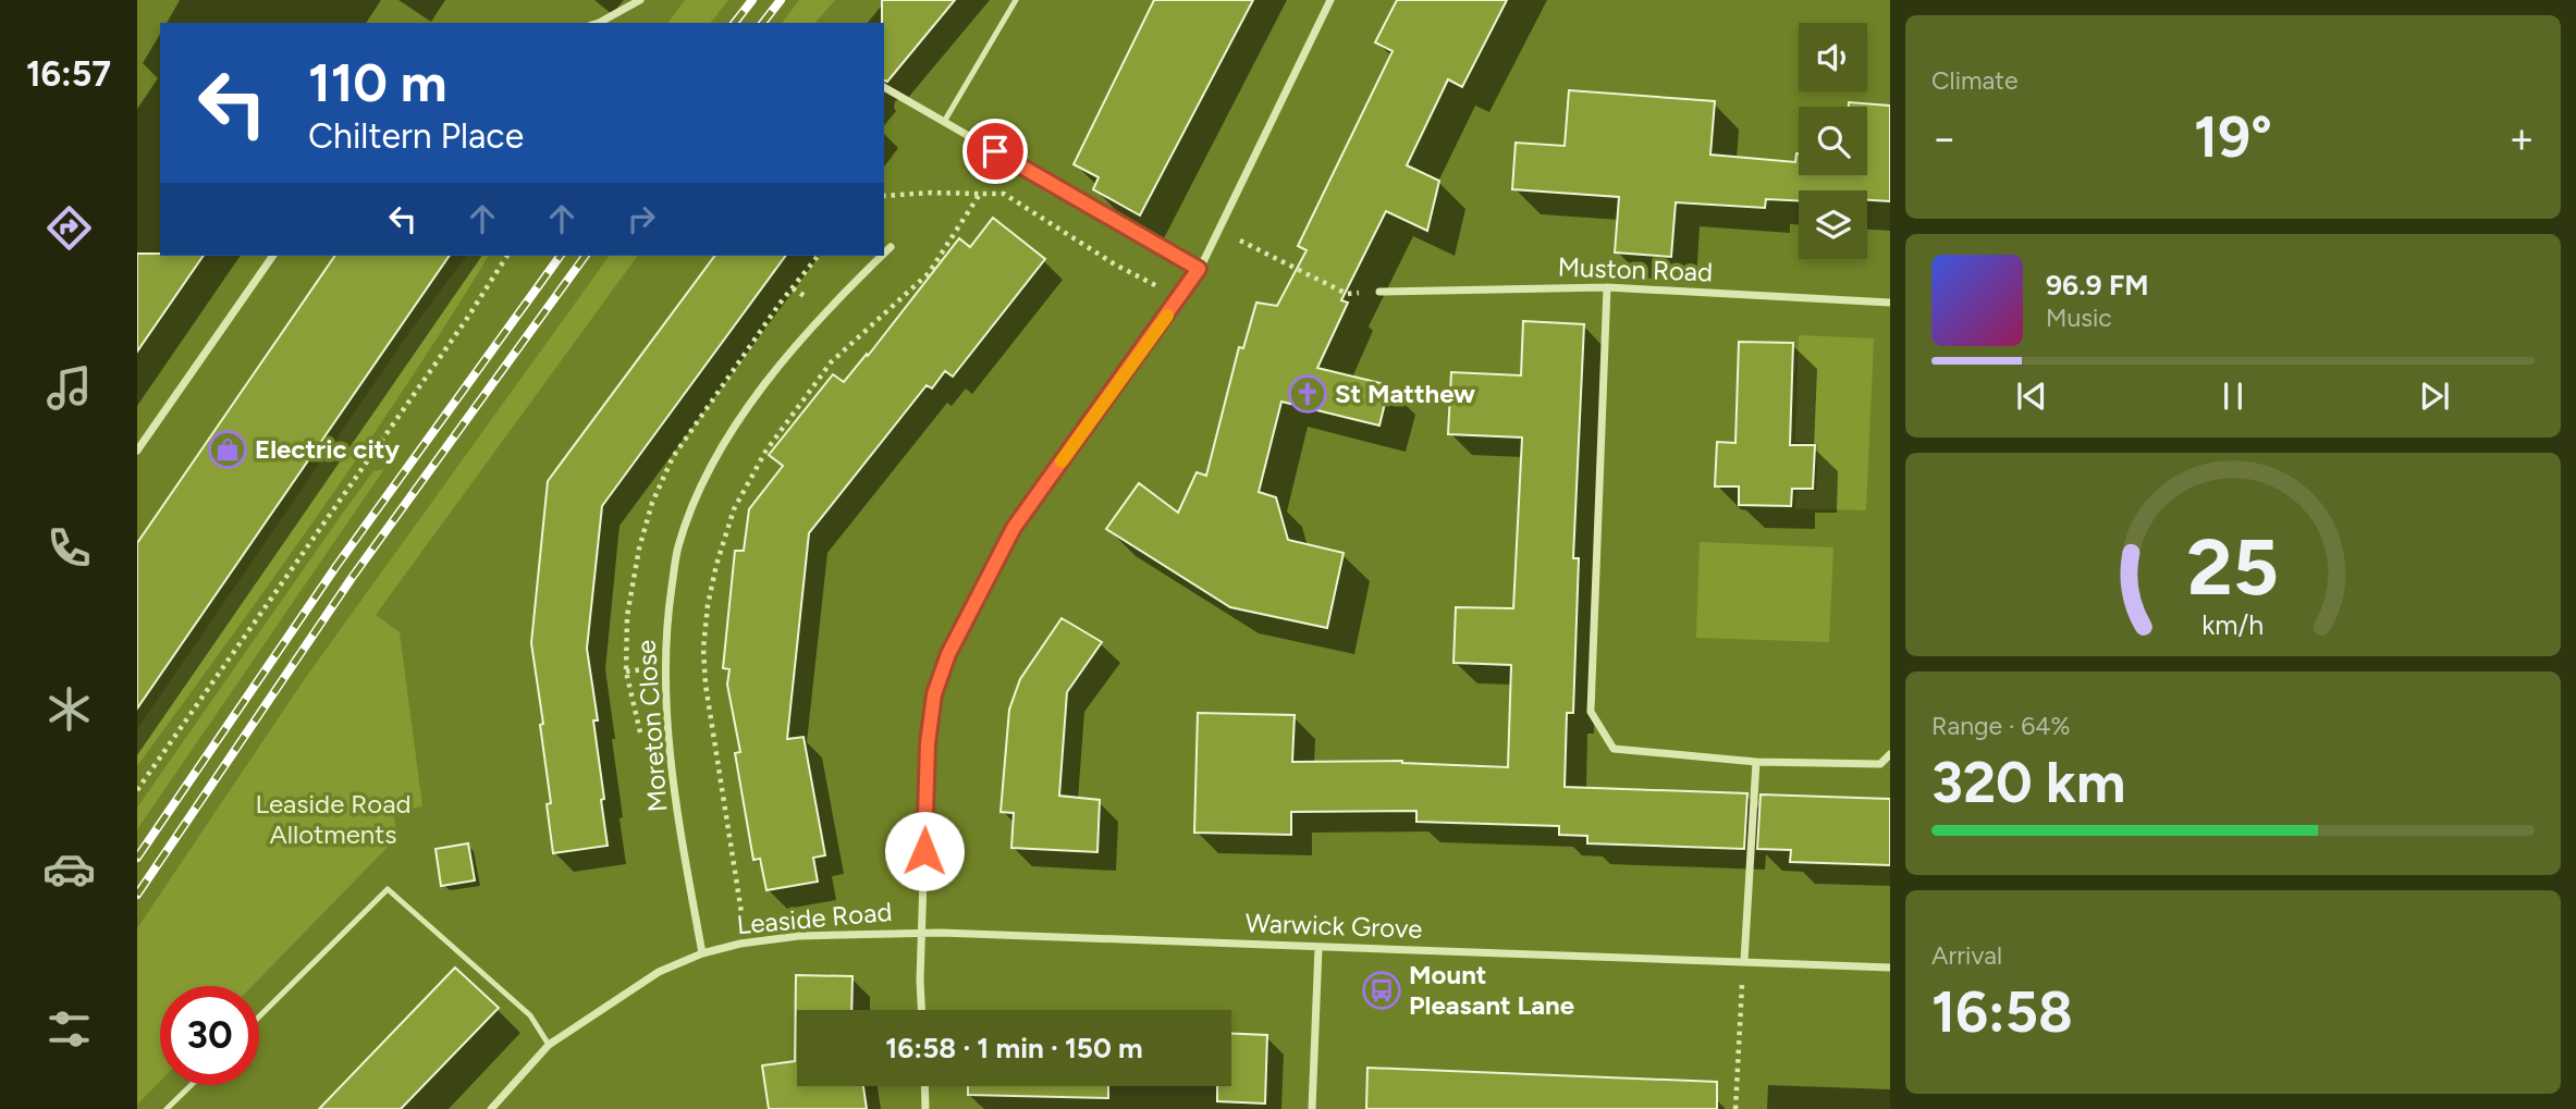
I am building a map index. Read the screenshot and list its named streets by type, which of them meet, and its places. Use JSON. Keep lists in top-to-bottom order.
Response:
{
  "streets": {
    "street": [
      "Muston Road",
      "Moreton Close",
      "Leaside Road",
      "Warwick Grove"
    ]
  },
  "crossings": [
    ["Moreton Close", "Leaside Road"],
    ["Leaside Road", "Warwick Grove"]
  ],
  "parks": ["Leaside Road Allotments"],
  "places": {
    "church": ["St Matthew"],
    "shop": ["Electric city"],
    "bus stop": ["Mount Pleasant Lane"]
  },
  "page": {
    "tabs": "16:57",
    "tile": [
      "Climate",
      ["Range · 64%", "320 km"],
      ["Arrival", "16:58"]
    ],
    "turn": ["110 m", "Chiltern Place"],
    "heat": ["−", "19°", "+"],
    "song": ["96.9 FM", "Music"],
    "limit": "30",
    "trip": "16:58 · 1 min · 150 m",
    "gauge": ["25", "km/h"]
  }
}
